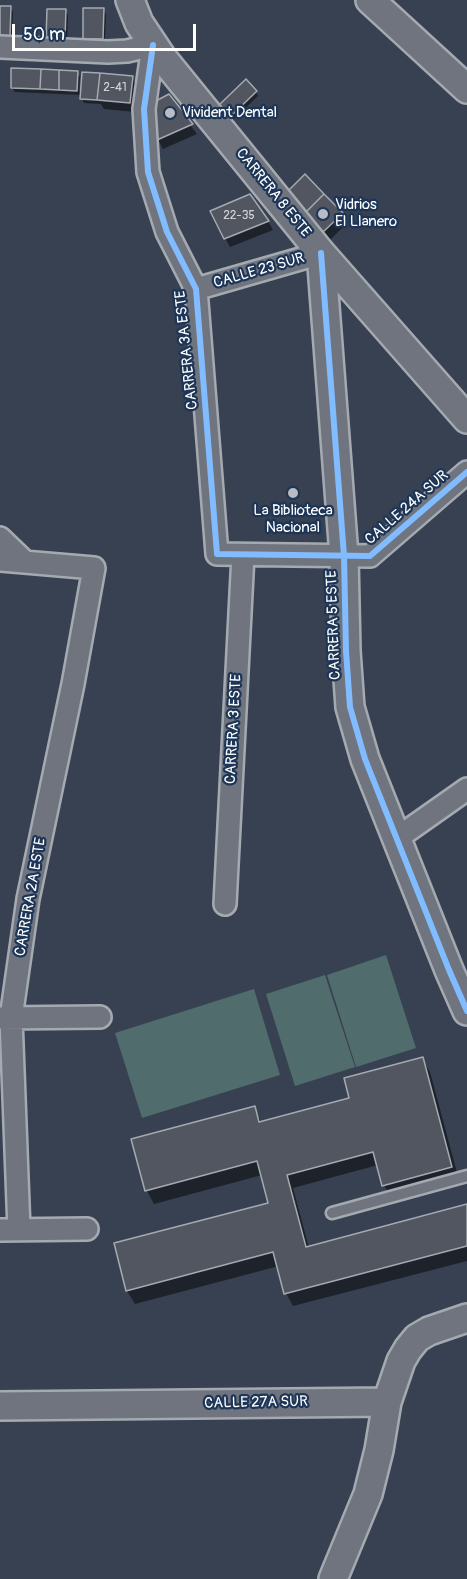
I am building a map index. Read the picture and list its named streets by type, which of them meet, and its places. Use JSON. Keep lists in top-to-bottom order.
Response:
{
  "streets": {
    "street": [
      "CARRERA 8 ESTE",
      "CALLE 23 SUR",
      "CARRERA 3A ESTE",
      "CALLE 24A SUR",
      "CARRERA 5 ESTE",
      "CARRERA 3 ESTE",
      "CARRERA 2A ESTE",
      "CALLE 27A SUR"
    ]
  },
  "crossings": [
    ["CARRERA 8 ESTE", "CALLE 23 SUR"],
    ["CARRERA 8 ESTE", "CARRERA 3A ESTE"],
    ["CARRERA 8 ESTE", "CARRERA 5 ESTE"],
    ["CALLE 23 SUR", "CARRERA 3A ESTE"],
    ["CALLE 23 SUR", "CARRERA 5 ESTE"],
    ["CARRERA 3A ESTE", "CALLE 24A SUR"],
    ["CALLE 24A SUR", "CARRERA 5 ESTE"],
    ["CALLE 24A SUR", "CARRERA 3 ESTE"]
  ],
  "places": ["Vivident Dental", "Vidrios El Llanero", "La Biblioteca Nacional"],
  "house_numbers": ["2-41", "22-35"],
  "scale_bar": "50 m"
}
